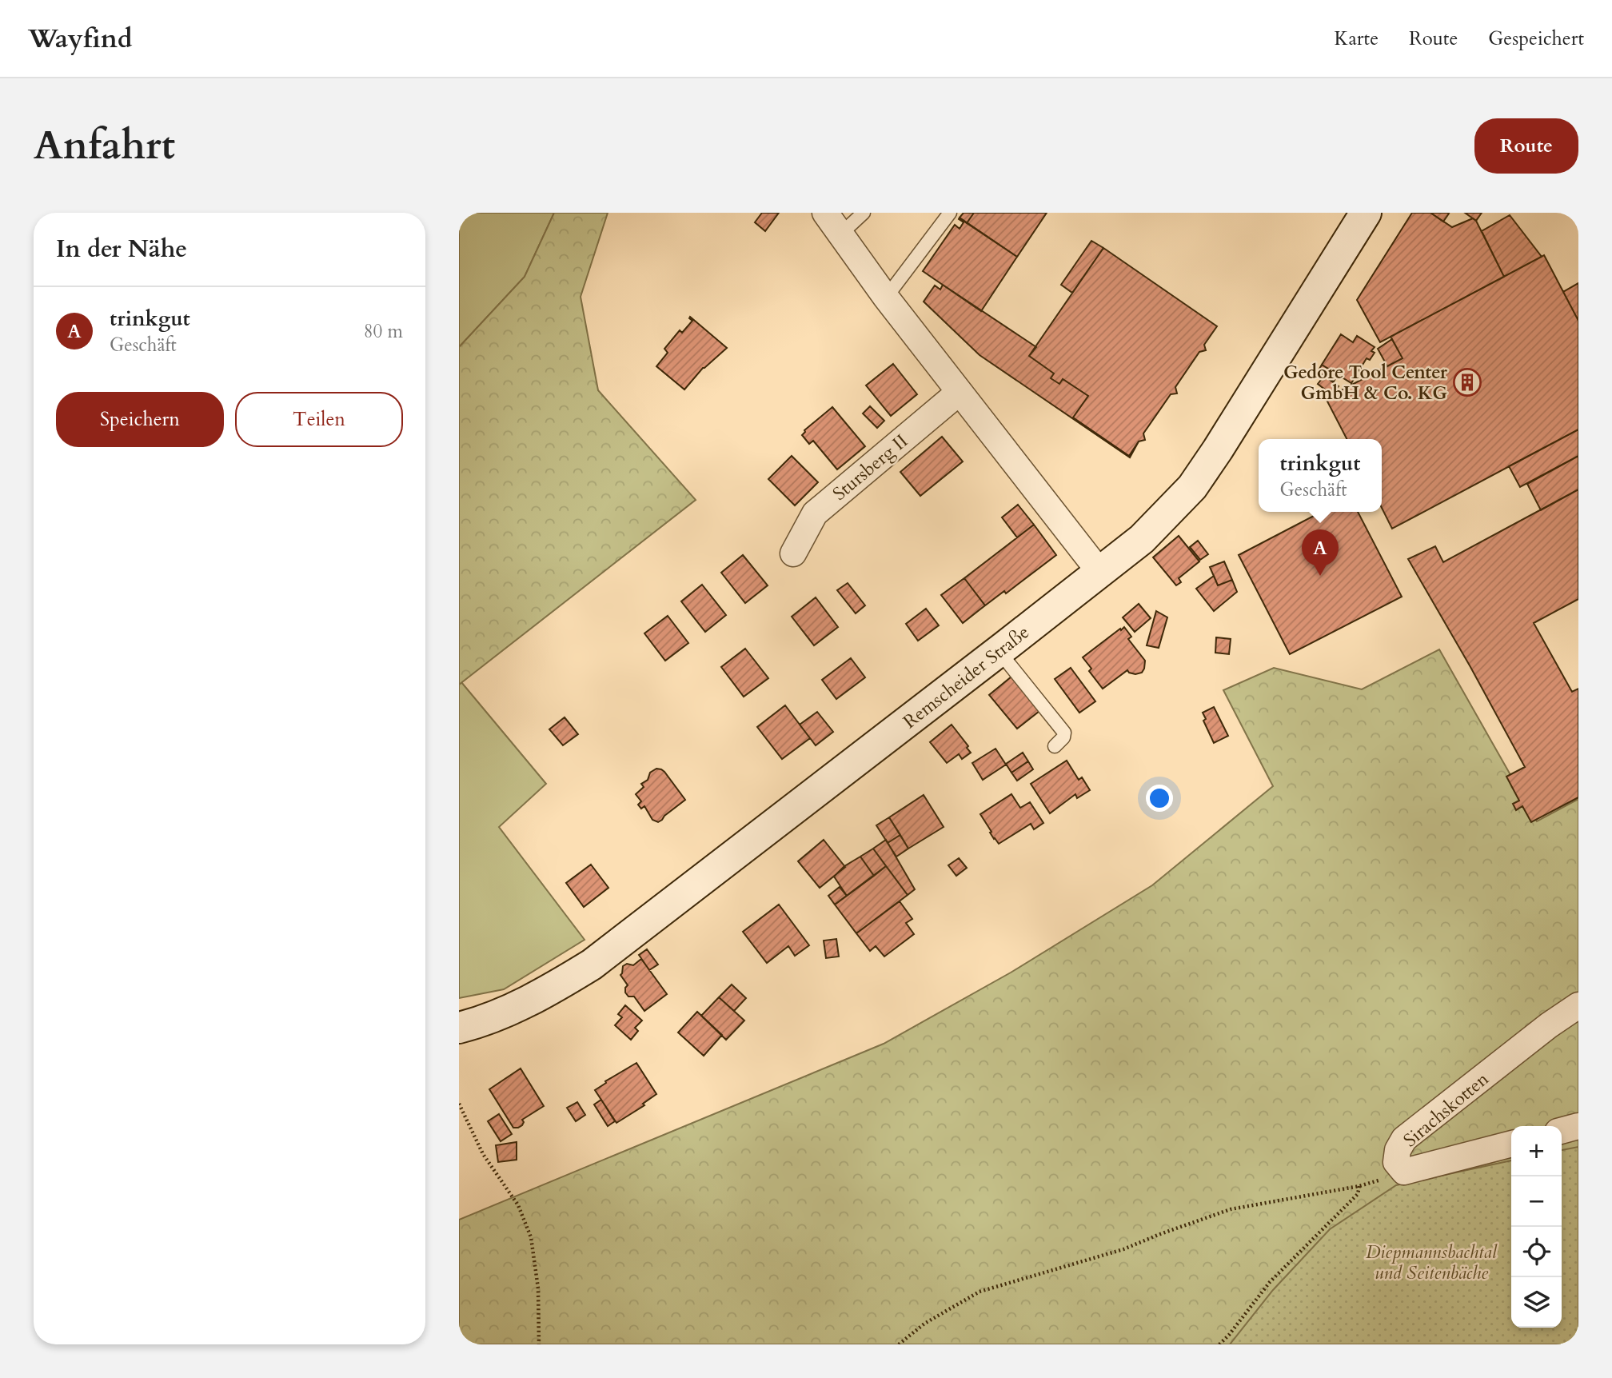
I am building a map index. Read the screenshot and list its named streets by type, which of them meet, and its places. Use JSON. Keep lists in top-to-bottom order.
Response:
{
  "streets": {
    "main road": ["Remscheider Straße"],
    "street": ["Stursberg II", "Sirachskotten"]
  },
  "parks": ["Diepmannsbachtal und Seitenbäche"],
  "places": {
    "building": ["Gedore Tool Center GmbH & Co. KG"]
  },
  "page": {
    "header": "Wayfind",
    "nav": ["Karte", "Route", "Gespeichert"],
    "buttons": [
      "Route",
      ["Speichern", "Teilen"]
    ],
    "title": "Anfahrt",
    "heading": "In der Nähe",
    "list": [
      {
        "mark": "A",
        "name": "trinkgut",
        "note": "Geschäft",
        "value": "80 m"
      }
    ],
    "popup": ["trinkgut", "Geschäft"],
    "pins": "A",
    "map_buttons": ["+", "−"]
  }
}
